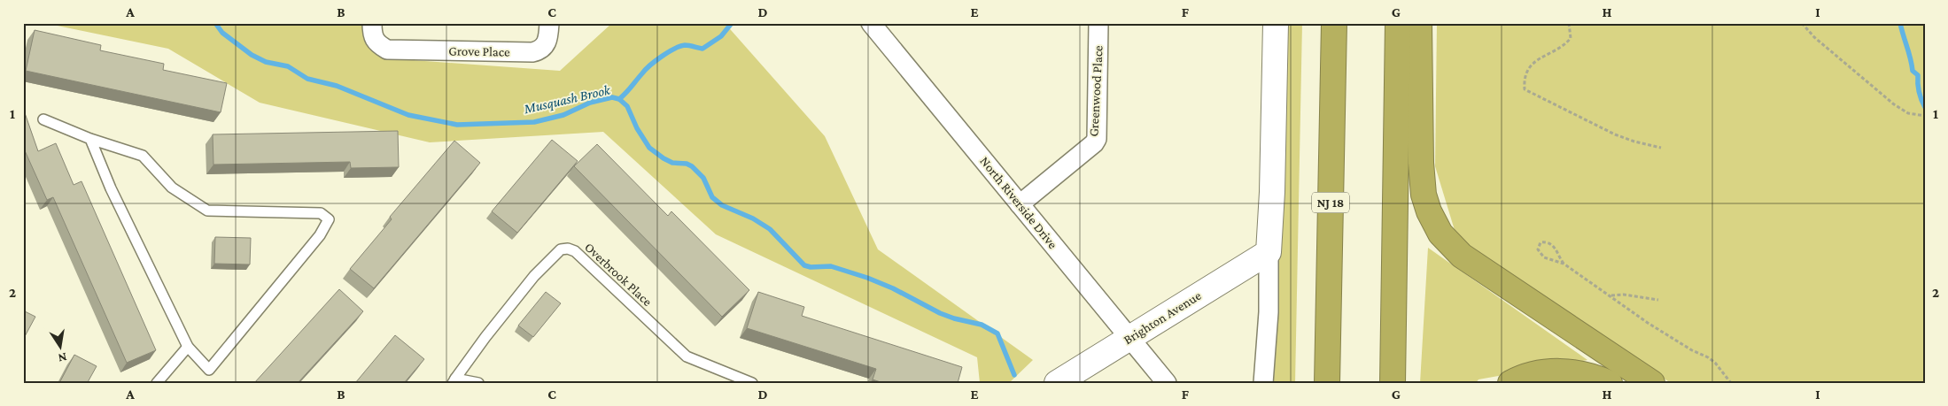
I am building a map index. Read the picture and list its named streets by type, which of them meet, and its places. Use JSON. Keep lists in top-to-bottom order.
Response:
{
  "streets": {
    "highway": ["NJ 18"],
    "street": [
      "Grove Place",
      "Greenwood Place",
      "North Riverside Drive",
      "Brighton Avenue"
    ],
    "lane": ["Overbrook Place"]
  },
  "crossings": [
    ["Greenwood Place", "North Riverside Drive"],
    ["North Riverside Drive", "Brighton Avenue"]
  ],
  "water": ["Musquash Brook"],
  "north": "bottom",
  "grid": {
    "columns": [
      "A",
      "B",
      "C",
      "D",
      "E",
      "F",
      "G",
      "H",
      "I"
    ],
    "rows": ["1", "2"]
  }
}
